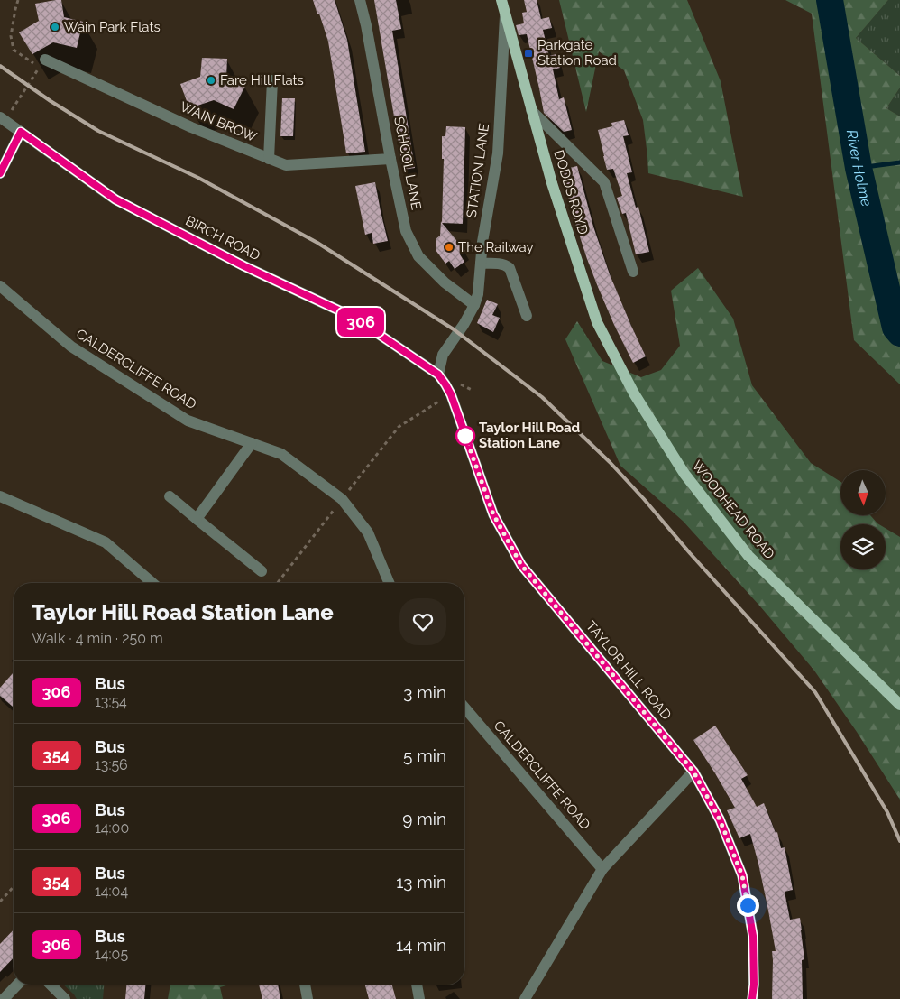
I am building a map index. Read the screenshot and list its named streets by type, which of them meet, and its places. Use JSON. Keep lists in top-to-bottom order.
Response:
{
  "streets": {
    "main road": ["DODDS ROYD", "WOODHEAD ROAD"],
    "street": [
      "WAIN BROW",
      "SCHOOL LANE",
      "STATION LANE",
      "BIRCH ROAD",
      "CALDERCLIFFE ROAD",
      "TAYLOR HILL ROAD"
    ]
  },
  "crossings": [
    ["WAIN BROW", "SCHOOL LANE"],
    ["SCHOOL LANE", "STATION LANE"],
    ["STATION LANE", "DODDS ROYD"],
    ["STATION LANE", "BIRCH ROAD"],
    ["STATION LANE", "TAYLOR HILL ROAD"],
    ["DODDS ROYD", "WOODHEAD ROAD"],
    ["BIRCH ROAD", "TAYLOR HILL ROAD"]
  ],
  "water": ["River Holme"],
  "places": {
    "other": [
      "Wain Park Flats",
      "Fare Hill Flats",
      "The Railway",
      "Taylor Hill Road Station Lane"
    ],
    "transit": ["Parkgate Station Road"]
  },
  "lines": ["bus line 306"],
  "north": "bottom",
  "page": {
    "on_map": "306",
    "heading": ["Taylor Hill Road Station Lane", "Walk · 4 min · 250 m"],
    "list": [
      {
        "mark": "306",
        "name": "Bus",
        "note": "13:54",
        "value": "3 min"
      },
      {
        "mark": "354",
        "name": "Bus",
        "note": "13:56",
        "value": "5 min"
      },
      {
        "mark": "306",
        "name": "Bus",
        "note": "14:00",
        "value": "9 min"
      },
      {
        "mark": "354",
        "name": "Bus",
        "note": "14:04",
        "value": "13 min"
      },
      {
        "mark": "306",
        "name": "Bus",
        "note": "14:05",
        "value": "14 min"
      }
    ]
  }
}
